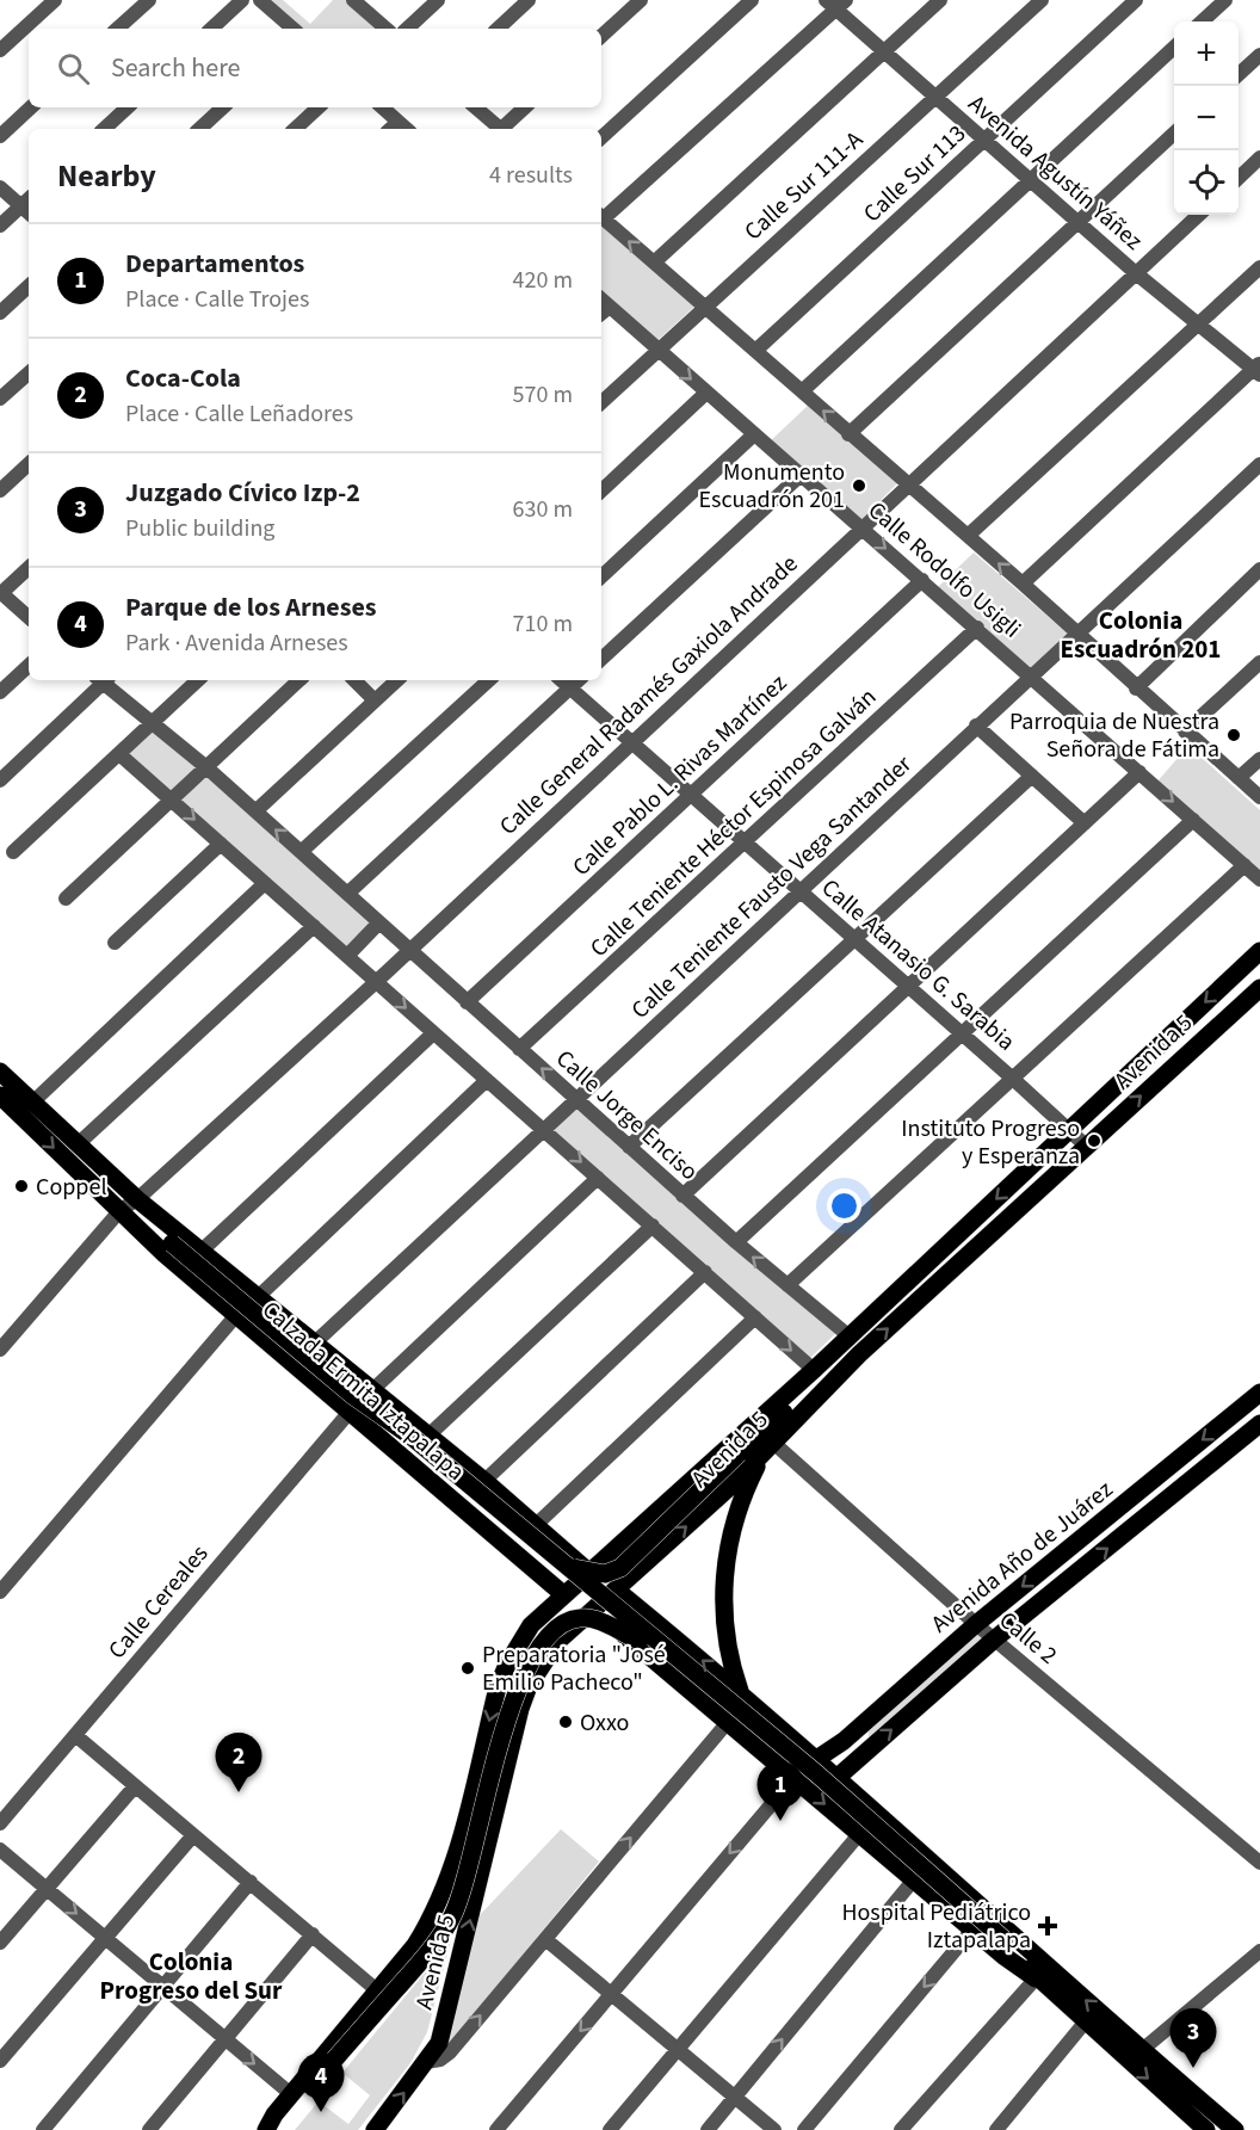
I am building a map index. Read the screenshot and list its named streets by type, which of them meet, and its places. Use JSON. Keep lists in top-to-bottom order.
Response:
{
  "streets": {
    "main road": ["Avenida 5", "Calzada Ermita Iztapalapa", "Avenida Año de Juárez"],
    "street": [
      "Avenida Agustín Yáñez",
      "Calle Sur 113",
      "Calle Sur 111-A",
      "Calle Rodolfo Usigli",
      "Calle General Radamés Gaxiola Andrade",
      "Calle Pablo L. Rivas Martínez",
      "Calle Teniente Héctor Espinosa Galván",
      "Calle Teniente Fausto Vega Santander",
      "Calle Atanasio G. Sarabia",
      "Calle Jorge Enciso",
      "Calle Cereales",
      "Calle 2"
    ]
  },
  "crossings": [
    ["Avenida Agustín Yáñez", "Calle Sur 113"],
    ["Avenida Agustín Yáñez", "Calle Sur 111-A"],
    ["Avenida Agustín Yáñez", "Calle General Radamés Gaxiola Andrade"],
    ["Calle Sur 113", "Calle Rodolfo Usigli"],
    ["Calle Sur 111-A", "Calle Rodolfo Usigli"],
    ["Calle Rodolfo Usigli", "Calle General Radamés Gaxiola Andrade"],
    ["Calle Rodolfo Usigli", "Calle Pablo L. Rivas Martínez"],
    ["Calle Rodolfo Usigli", "Calle Teniente Héctor Espinosa Galván"],
    ["Calle Rodolfo Usigli", "Calle Teniente Fausto Vega Santander"],
    ["Calle General Radamés Gaxiola Andrade", "Calle Atanasio G. Sarabia"],
    ["Calle General Radamés Gaxiola Andrade", "Calle Jorge Enciso"],
    ["Calle General Radamés Gaxiola Andrade", "Calzada Ermita Iztapalapa"],
    ["Calle Pablo L. Rivas Martínez", "Calle Atanasio G. Sarabia"],
    ["Calle Pablo L. Rivas Martínez", "Calle Jorge Enciso"],
    ["Calle Teniente Héctor Espinosa Galván", "Calle Atanasio G. Sarabia"],
    ["Calle Teniente Héctor Espinosa Galván", "Calle Jorge Enciso"],
    ["Calle Teniente Fausto Vega Santander", "Calle Atanasio G. Sarabia"],
    ["Calle Teniente Fausto Vega Santander", "Calle Jorge Enciso"],
    ["Calle Teniente Fausto Vega Santander", "Calzada Ermita Iztapalapa"],
    ["Calle Atanasio G. Sarabia", "Avenida 5"],
    ["Avenida 5", "Calle Jorge Enciso"],
    ["Avenida 5", "Calzada Ermita Iztapalapa"],
    ["Avenida 5", "Calle 2"],
    ["Calzada Ermita Iztapalapa", "Avenida Año de Juárez"],
    ["Calzada Ermita Iztapalapa", "Calle Cereales"],
    ["Avenida Año de Juárez", "Calle 2"]
  ],
  "districts": ["Colonia Escuadrón 201", "Colonia Progreso del Sur"],
  "places": {
    "other": [
      "Monumento Escuadrón 201",
      "Parroquia de Nuestra Señora de Fátima",
      "Instituto Progreso y Esperanza",
      "Coppel",
      "Preparatoria \"José Emilio Pacheco\"",
      "Oxxo"
    ],
    "health": ["Hospital Pediátrico Iztapalapa"]
  },
  "page": {
    "map_buttons": ["+", "−"],
    "search": "Search here",
    "heading": ["Nearby", "4 results"],
    "list": [
      {
        "mark": "1",
        "name": "Departamentos",
        "note": "Place · Calle Trojes",
        "value": "420 m"
      },
      {
        "mark": "2",
        "name": "Coca-Cola",
        "note": "Place · Calle Leñadores",
        "value": "570 m"
      },
      {
        "mark": "3",
        "name": "Juzgado Cívico Izp-2",
        "note": "Public building",
        "value": "630 m"
      },
      {
        "mark": "4",
        "name": "Parque de los Arneses",
        "note": "Park · Avenida Arneses",
        "value": "710 m"
      }
    ],
    "pins": [
      "2",
      "1",
      "3",
      "4"
    ]
  }
}
